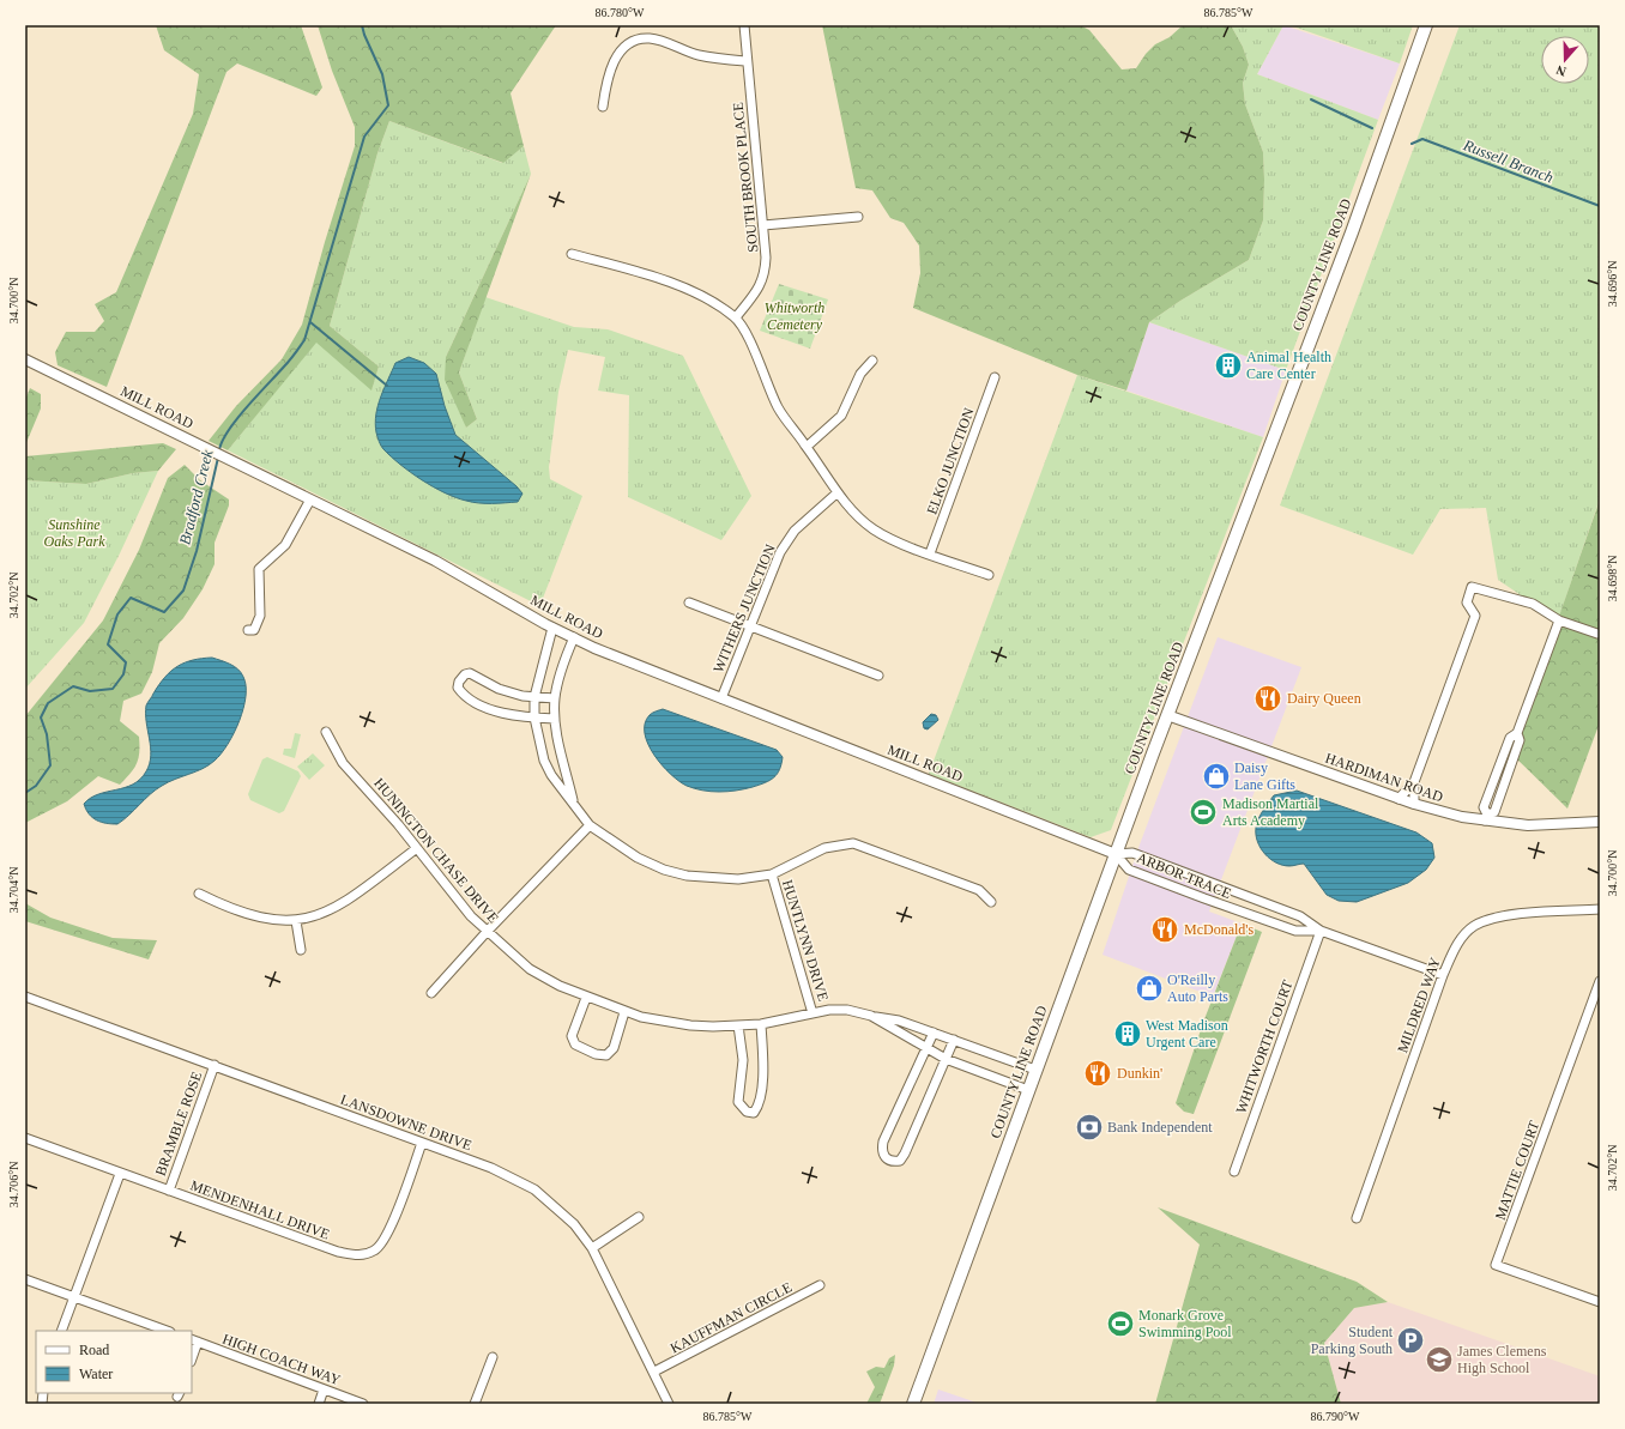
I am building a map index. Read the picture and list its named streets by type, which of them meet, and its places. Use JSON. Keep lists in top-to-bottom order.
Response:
{
  "streets": {
    "main road": ["COUNTY LINE ROAD"],
    "street": [
      "SOUTH BROOK PLACE",
      "MILL ROAD",
      "ELKO JUNCTION",
      "WITHERS JUNCTION",
      "HARDIMAN ROAD",
      "HUNINGTON CHASE DRIVE",
      "ARBOR TRACE",
      "HUNTLYNN DRIVE",
      "MILDRED WAY",
      "WHITWORTH COURT",
      "LANSDOWNE DRIVE",
      "BRAMBLE ROSE",
      "MATTIE COURT",
      "MENDENHALL DRIVE",
      "KAUFFMAN CIRCLE",
      "HIGH COACH WAY"
    ]
  },
  "crossings": [
    ["COUNTY LINE ROAD", "MILL ROAD"],
    ["COUNTY LINE ROAD", "HARDIMAN ROAD"],
    ["COUNTY LINE ROAD", "HUNINGTON CHASE DRIVE"],
    ["COUNTY LINE ROAD", "ARBOR TRACE"],
    ["MILL ROAD", "WITHERS JUNCTION"],
    ["MILL ROAD", "ARBOR TRACE"],
    ["HUNINGTON CHASE DRIVE", "HUNTLYNN DRIVE"],
    ["ARBOR TRACE", "MILDRED WAY"],
    ["ARBOR TRACE", "WHITWORTH COURT"],
    ["LANSDOWNE DRIVE", "BRAMBLE ROSE"],
    ["LANSDOWNE DRIVE", "MENDENHALL DRIVE"],
    ["LANSDOWNE DRIVE", "KAUFFMAN CIRCLE"],
    ["BRAMBLE ROSE", "MENDENHALL DRIVE"]
  ],
  "water": ["Russell Branch", "Bradford Creek"],
  "parks": ["Whitworth Cemetery", "Sunshine Oaks Park"],
  "places": {
    "building": ["Animal Health Care Center", "West Madison Urgent Care"],
    "restaurant": ["Dairy Queen", "McDonald's", "Dunkin'"],
    "shop": ["Daisy Lane Gifts", "O'Reilly Auto Parts"],
    "sports": ["Madison Martial Arts Academy", "Monark Grove Swimming Pool"],
    "bank": ["Bank Independent"],
    "parking": ["Student Parking South"],
    "school or university": ["James Clemens High School"]
  },
  "legend": ["Road", "Water"],
  "north": "bottom",
  "coordinates": [
    "86.780°W",
    "86.785°W",
    "34.696°N",
    "34.700°N",
    "34.698°N",
    "34.702°N",
    "34.704°N",
    "34.706°N",
    "86.790°W"
  ]
}
